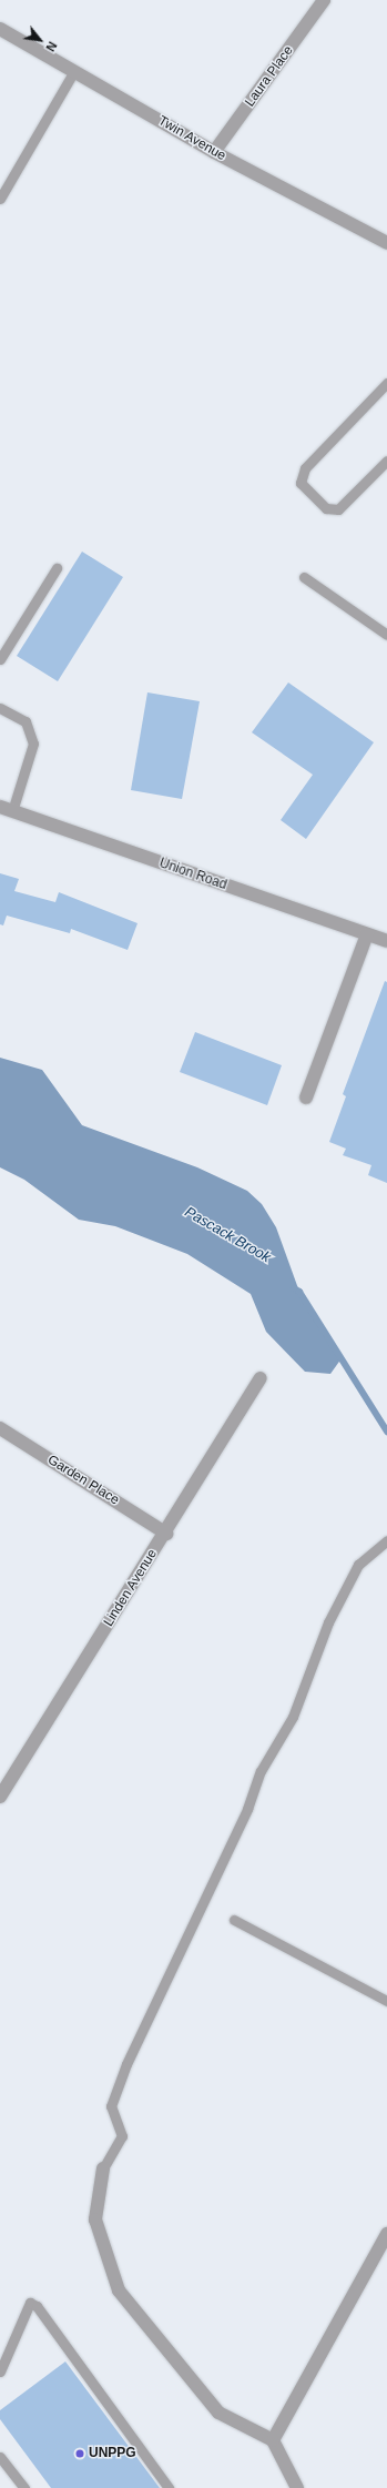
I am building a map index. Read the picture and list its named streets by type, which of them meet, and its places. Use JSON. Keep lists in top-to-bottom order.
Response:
{
  "streets": {
    "street": [
      "Laura Place",
      "Twin Avenue",
      "Union Road",
      "Garden Place",
      "Linden Avenue"
    ]
  },
  "crossings": [
    ["Laura Place", "Twin Avenue"],
    ["Garden Place", "Linden Avenue"]
  ],
  "water": ["Pascack Brook"],
  "places": ["UNPPG"],
  "north": "bottom right"
}
